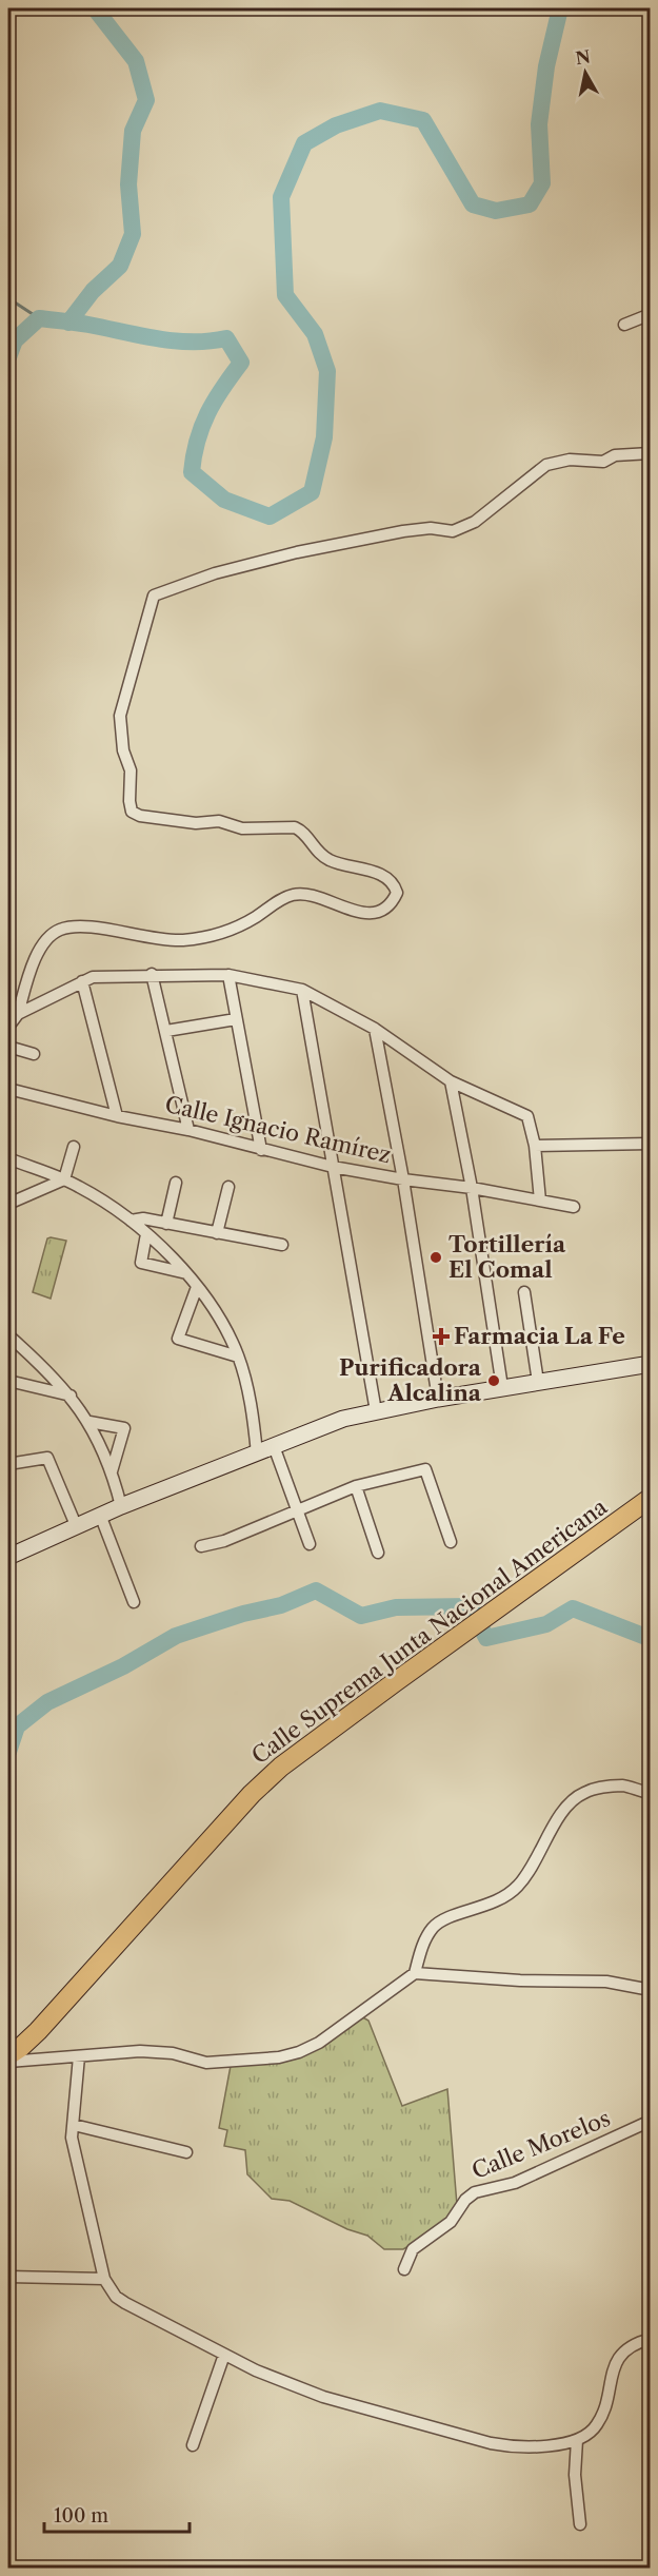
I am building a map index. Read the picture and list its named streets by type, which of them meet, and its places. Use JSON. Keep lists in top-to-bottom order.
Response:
{
  "streets": {
    "main road": ["Calle Suprema Junta Nacional Americana"],
    "street": ["Calle Ignacio Ramírez", "Calle Morelos"]
  },
  "places": {
    "other": ["Tortillería El Comal", "Purificadora Alcalina"],
    "health": ["Farmacia La Fe"]
  },
  "scale_bar": "100 m",
  "north": "top"
}
